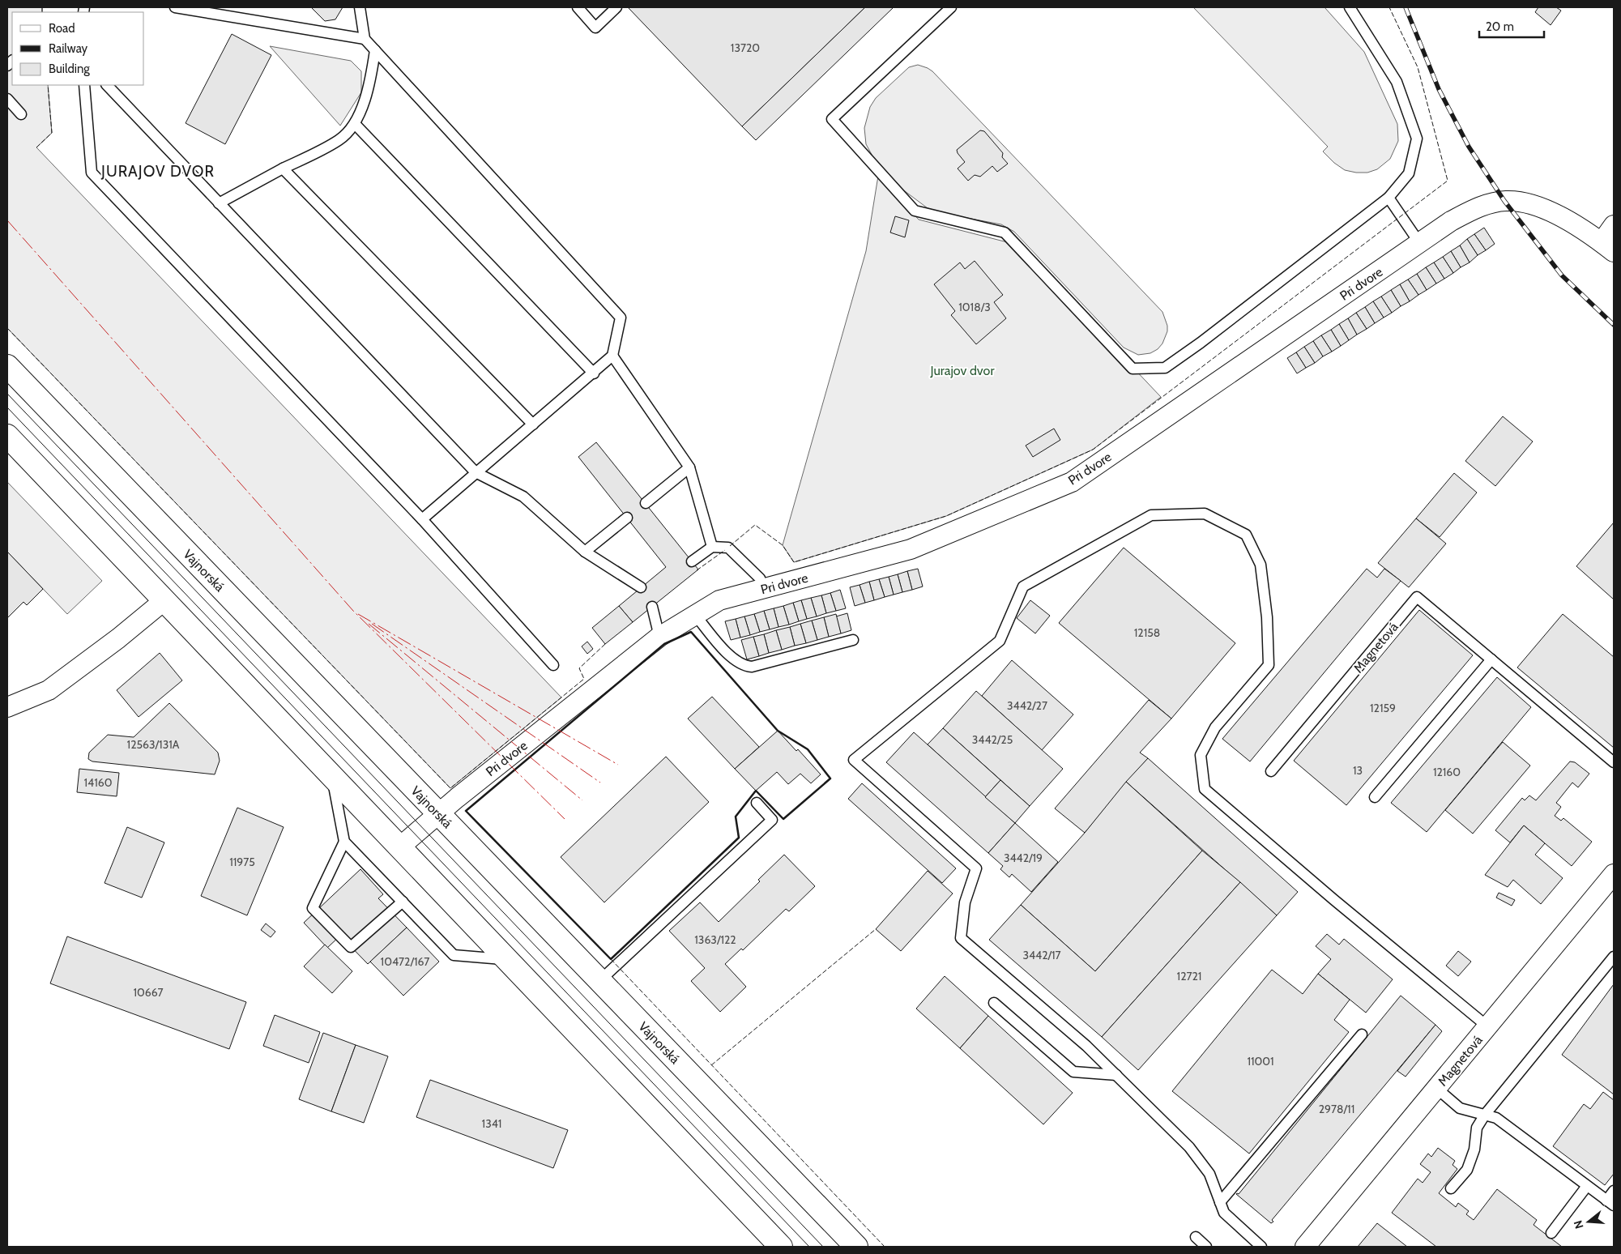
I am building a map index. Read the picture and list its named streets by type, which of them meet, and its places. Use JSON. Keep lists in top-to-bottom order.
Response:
{
  "streets": {
    "main road": ["Vajnorská"],
    "street": ["Pri dvore", "Magnetová"]
  },
  "crossings": [
    ["Pri dvore", "Vajnorská"]
  ],
  "districts": ["JURAJOV DVOR"],
  "parks": ["Jurajov dvor"],
  "house_numbers": [
    "13720",
    "1018/3",
    "12158",
    "3442/27",
    "12159",
    "3442/25",
    "12563/131A",
    "13",
    "12160",
    "14160",
    "3442/19",
    "11975",
    "1363/122",
    "3442/17",
    "10472/167",
    "12721",
    "10667",
    "11001",
    "2978/11",
    "1341"
  ],
  "legend": ["Road", "Railway", "Building"],
  "scale_bar": "20 m",
  "north": "left"
}
